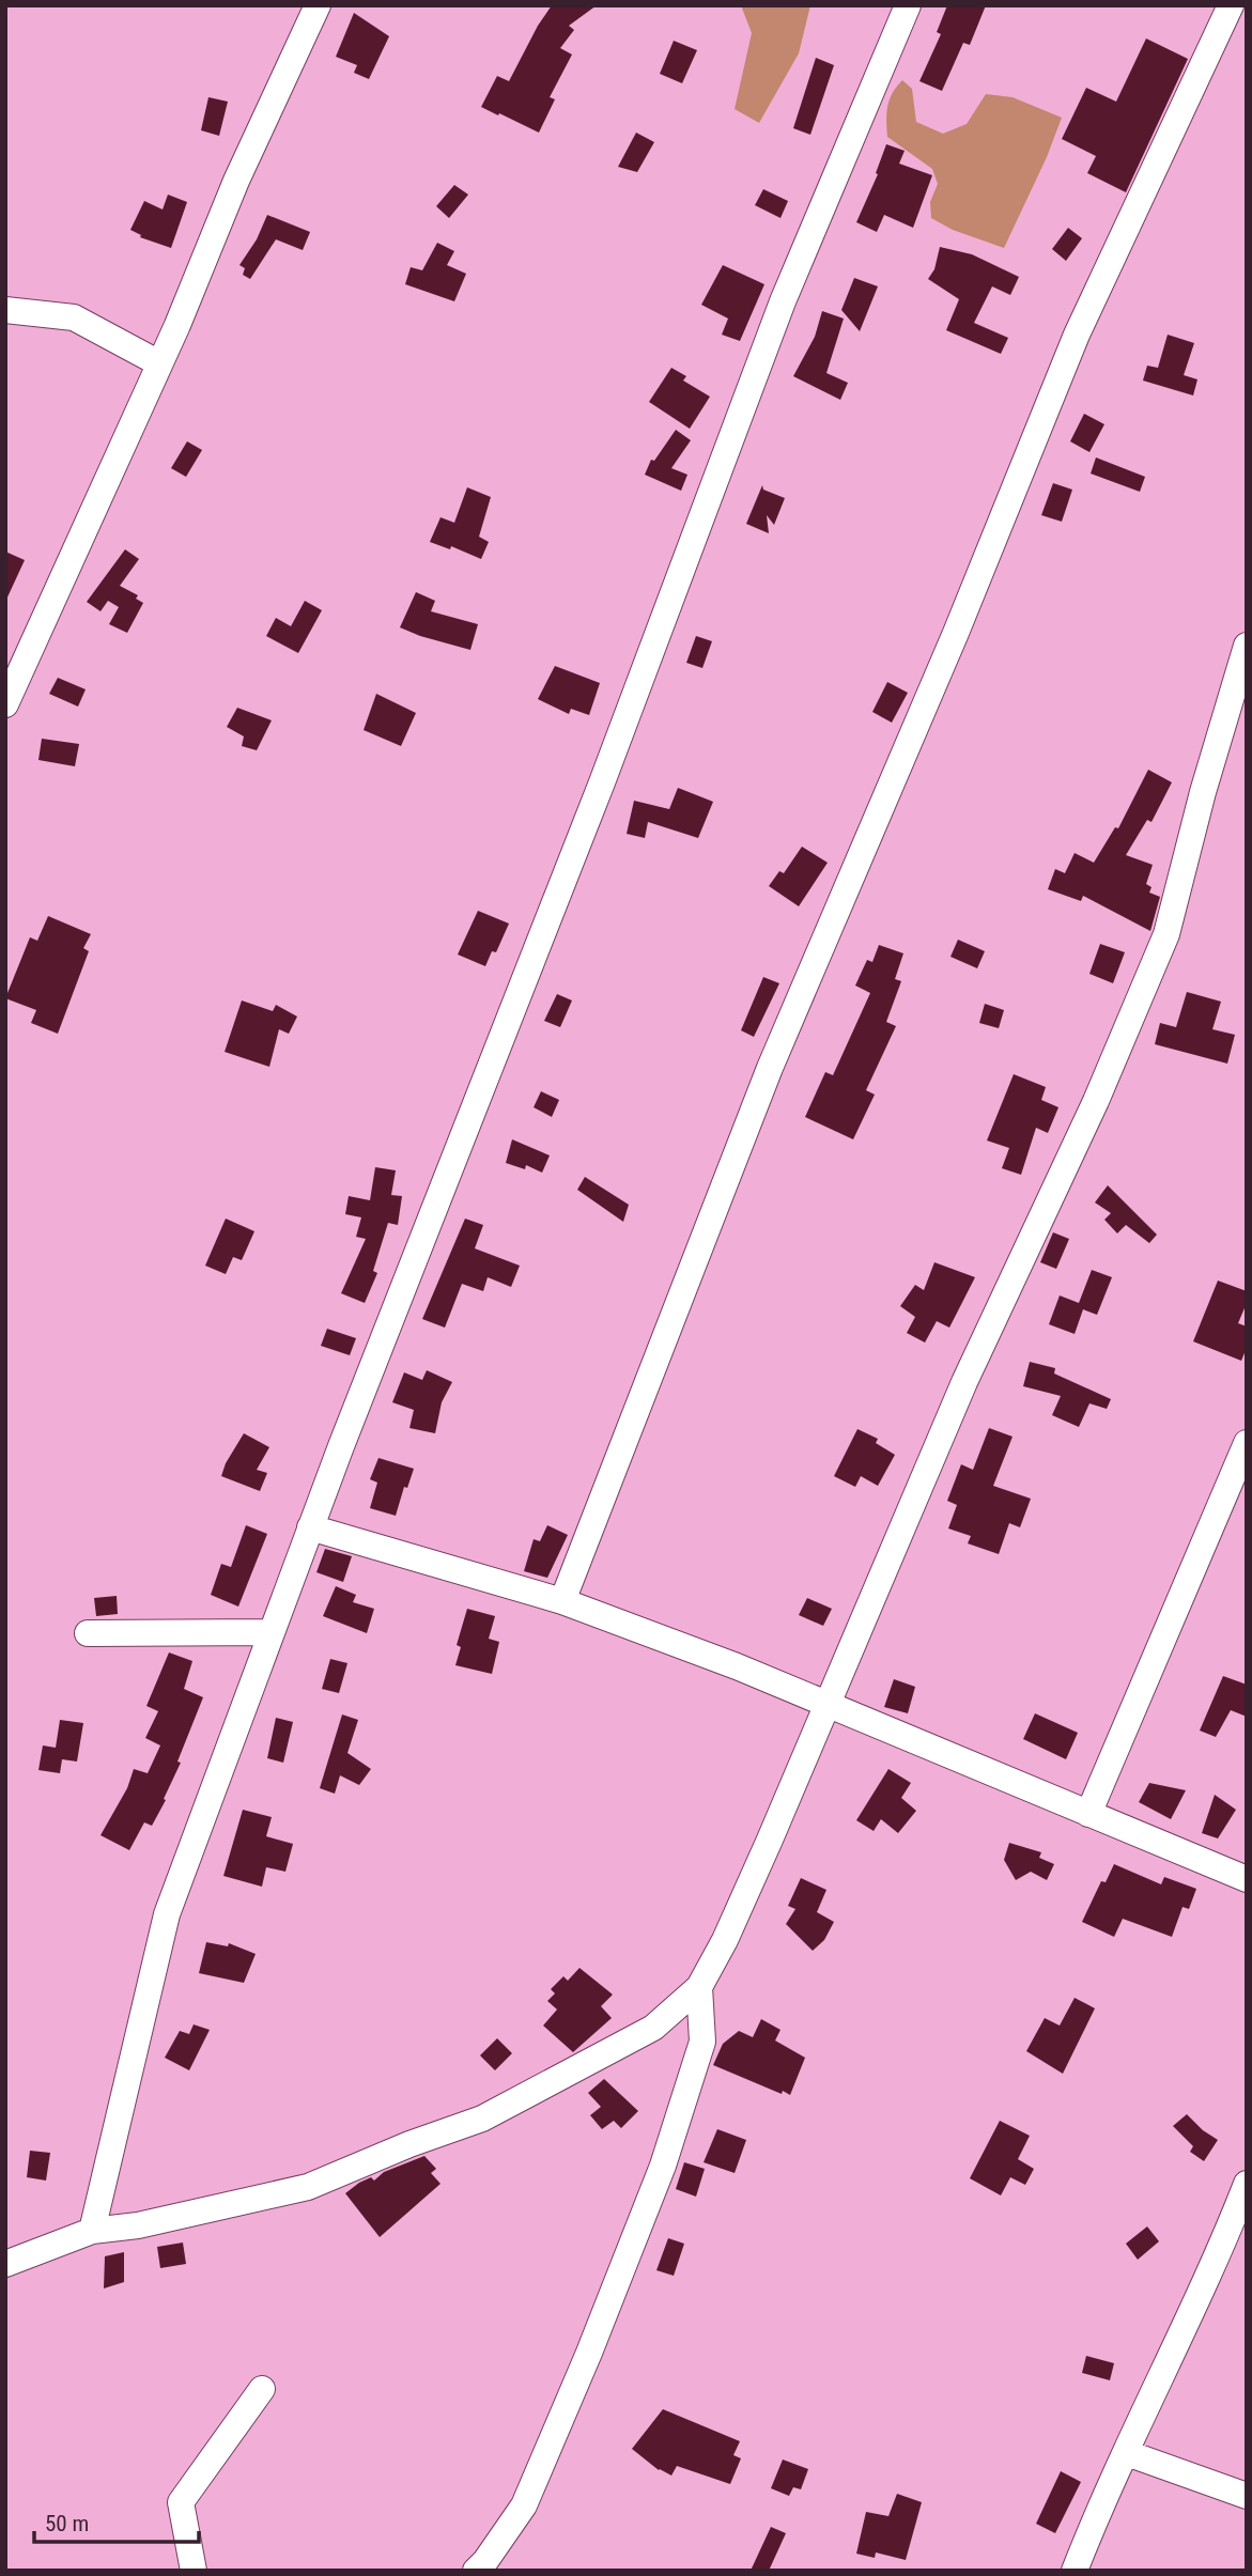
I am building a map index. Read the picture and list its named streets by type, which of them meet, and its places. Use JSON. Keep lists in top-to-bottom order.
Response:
{
  "scale_bar": "50 m"
}
